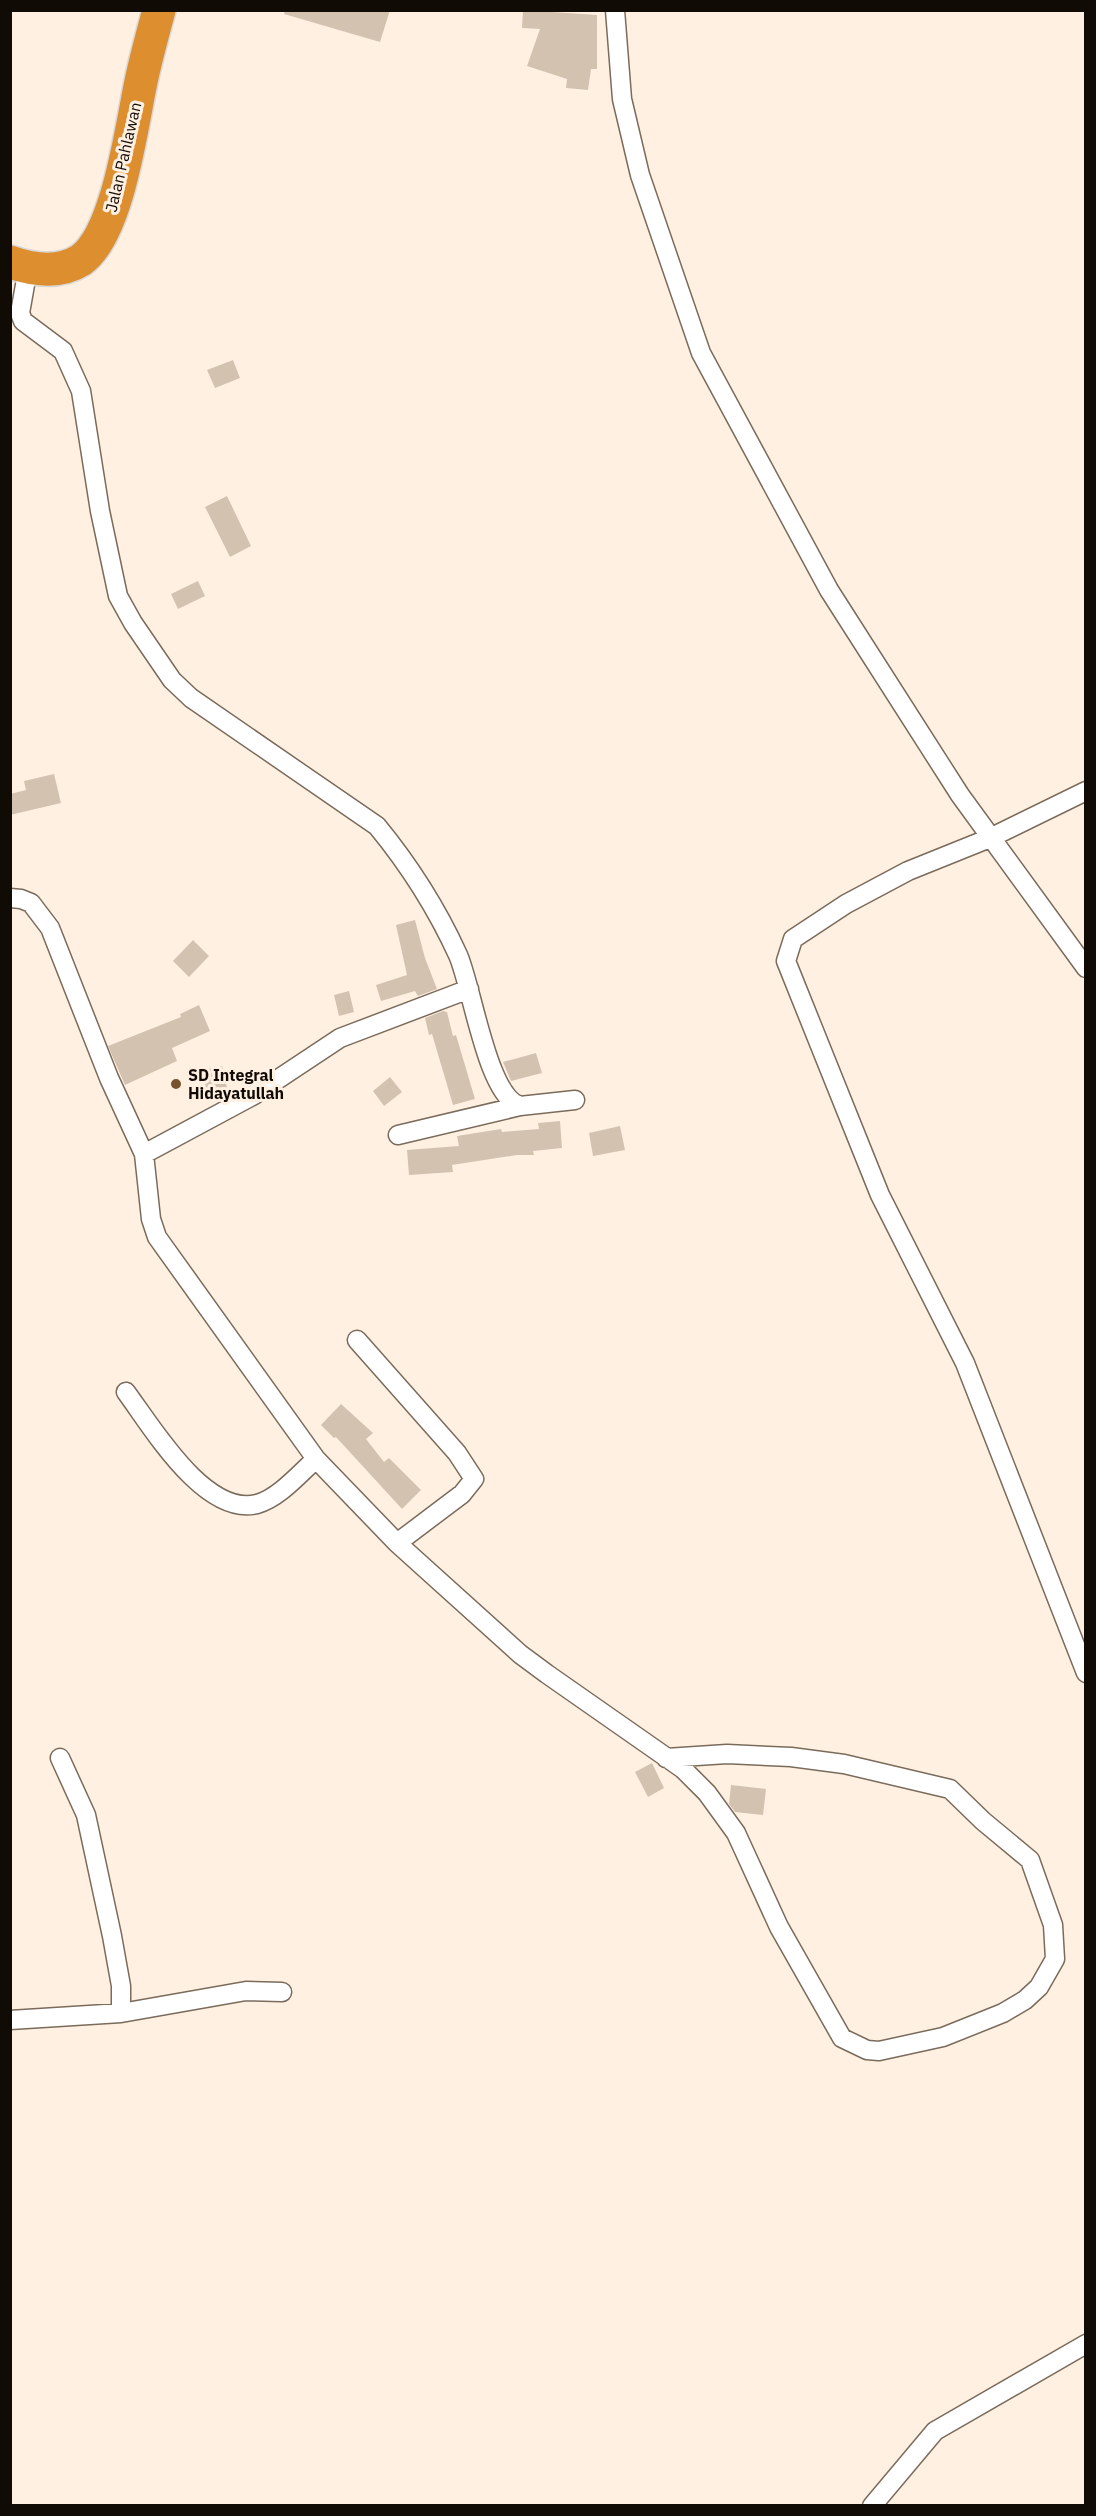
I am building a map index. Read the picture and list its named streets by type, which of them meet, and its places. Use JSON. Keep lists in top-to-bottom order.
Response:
{
  "streets": {
    "highway": ["Jalan Pahlawan"]
  },
  "places": ["SD Integral Hidayatullah"]
}
